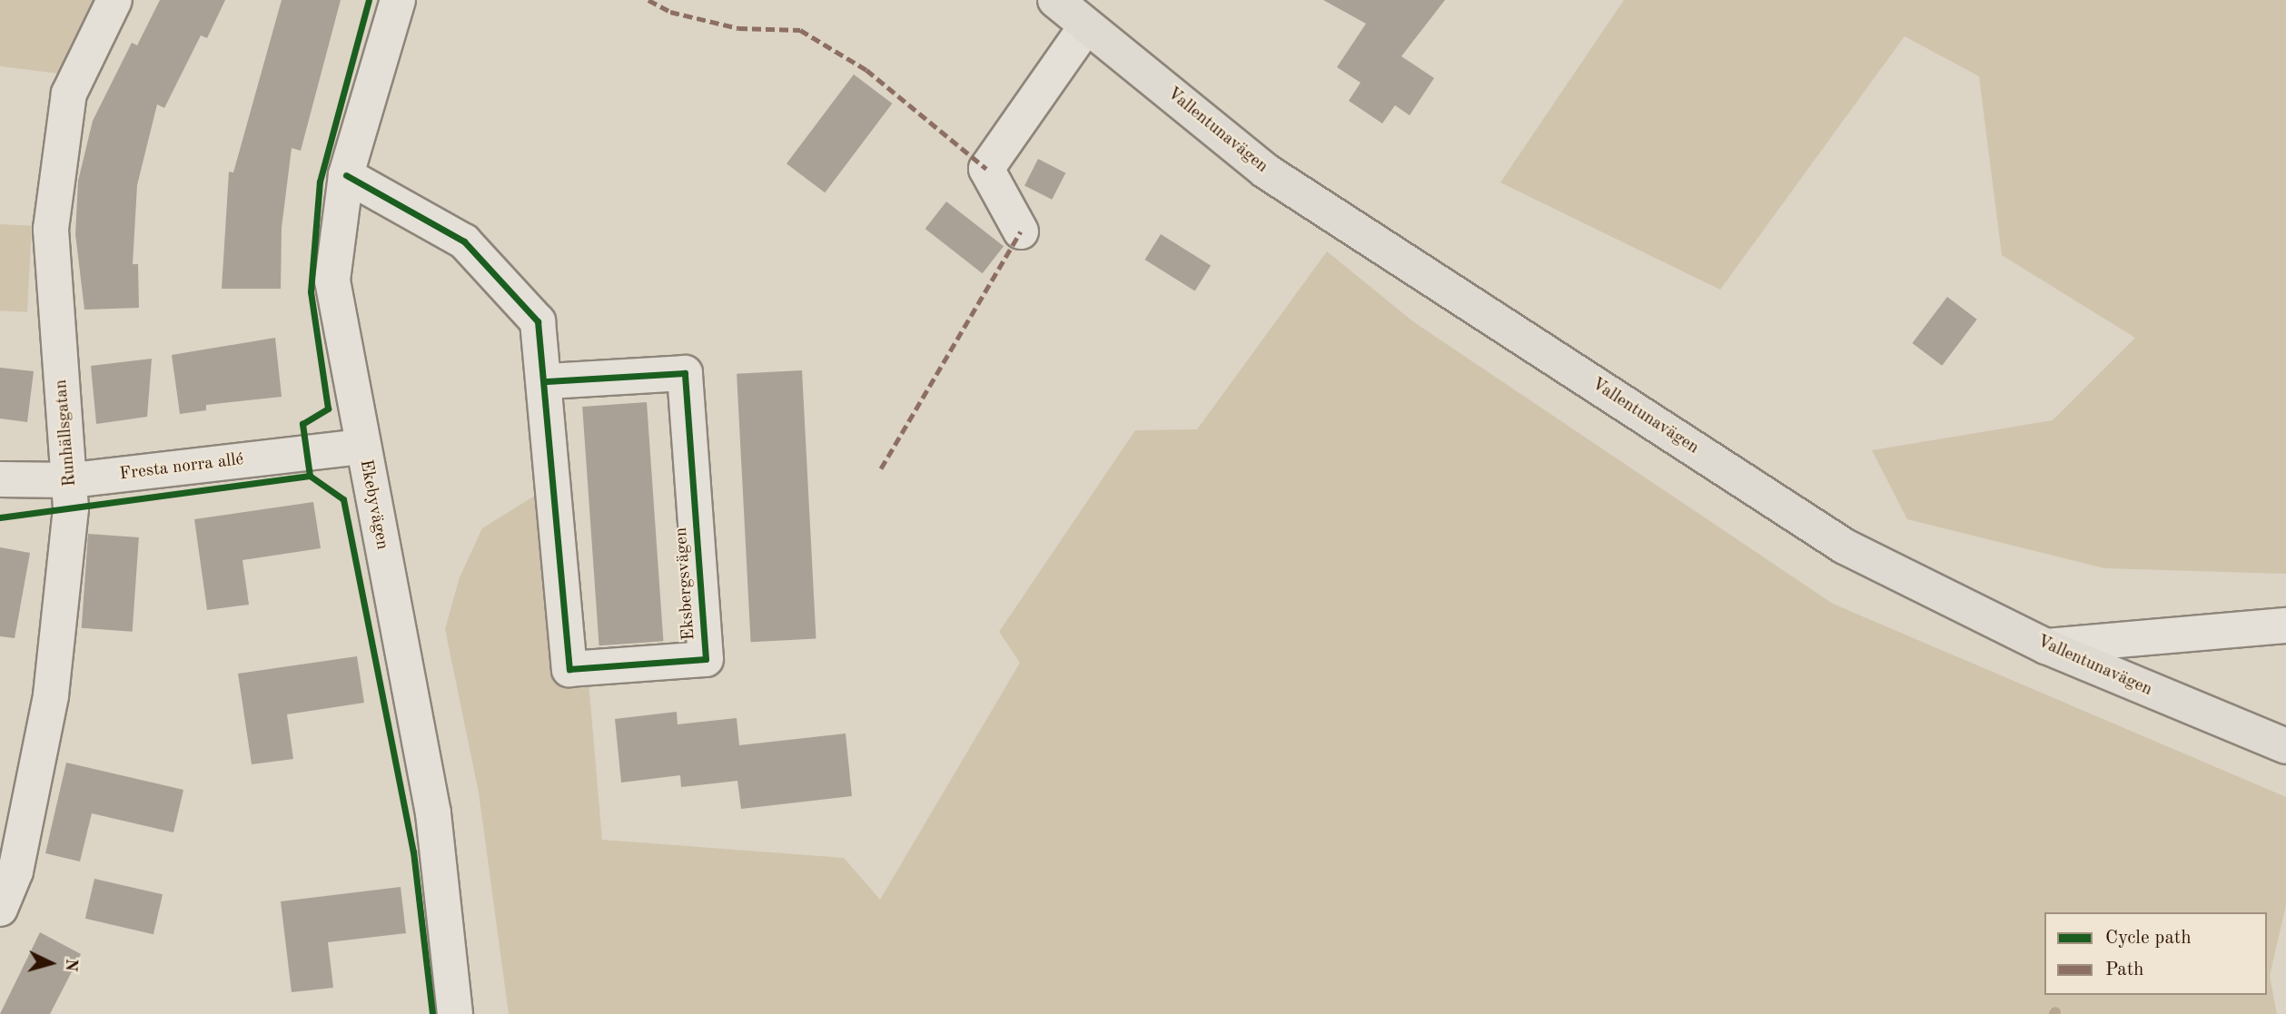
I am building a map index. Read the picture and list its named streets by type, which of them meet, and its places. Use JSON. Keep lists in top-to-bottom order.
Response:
{
  "streets": {
    "main road": ["Vallentunavägen"],
    "street": [
      "Runhällsgatan",
      "Fresta norra allé",
      "Ekebyvägen",
      "Eksbergsvägen"
    ]
  },
  "crossings": [
    ["Runhällsgatan", "Fresta norra allé"],
    ["Fresta norra allé", "Ekebyvägen"],
    ["Ekebyvägen", "Eksbergsvägen"]
  ],
  "legend": ["Cycle path", "Path"],
  "north": "right"
}
